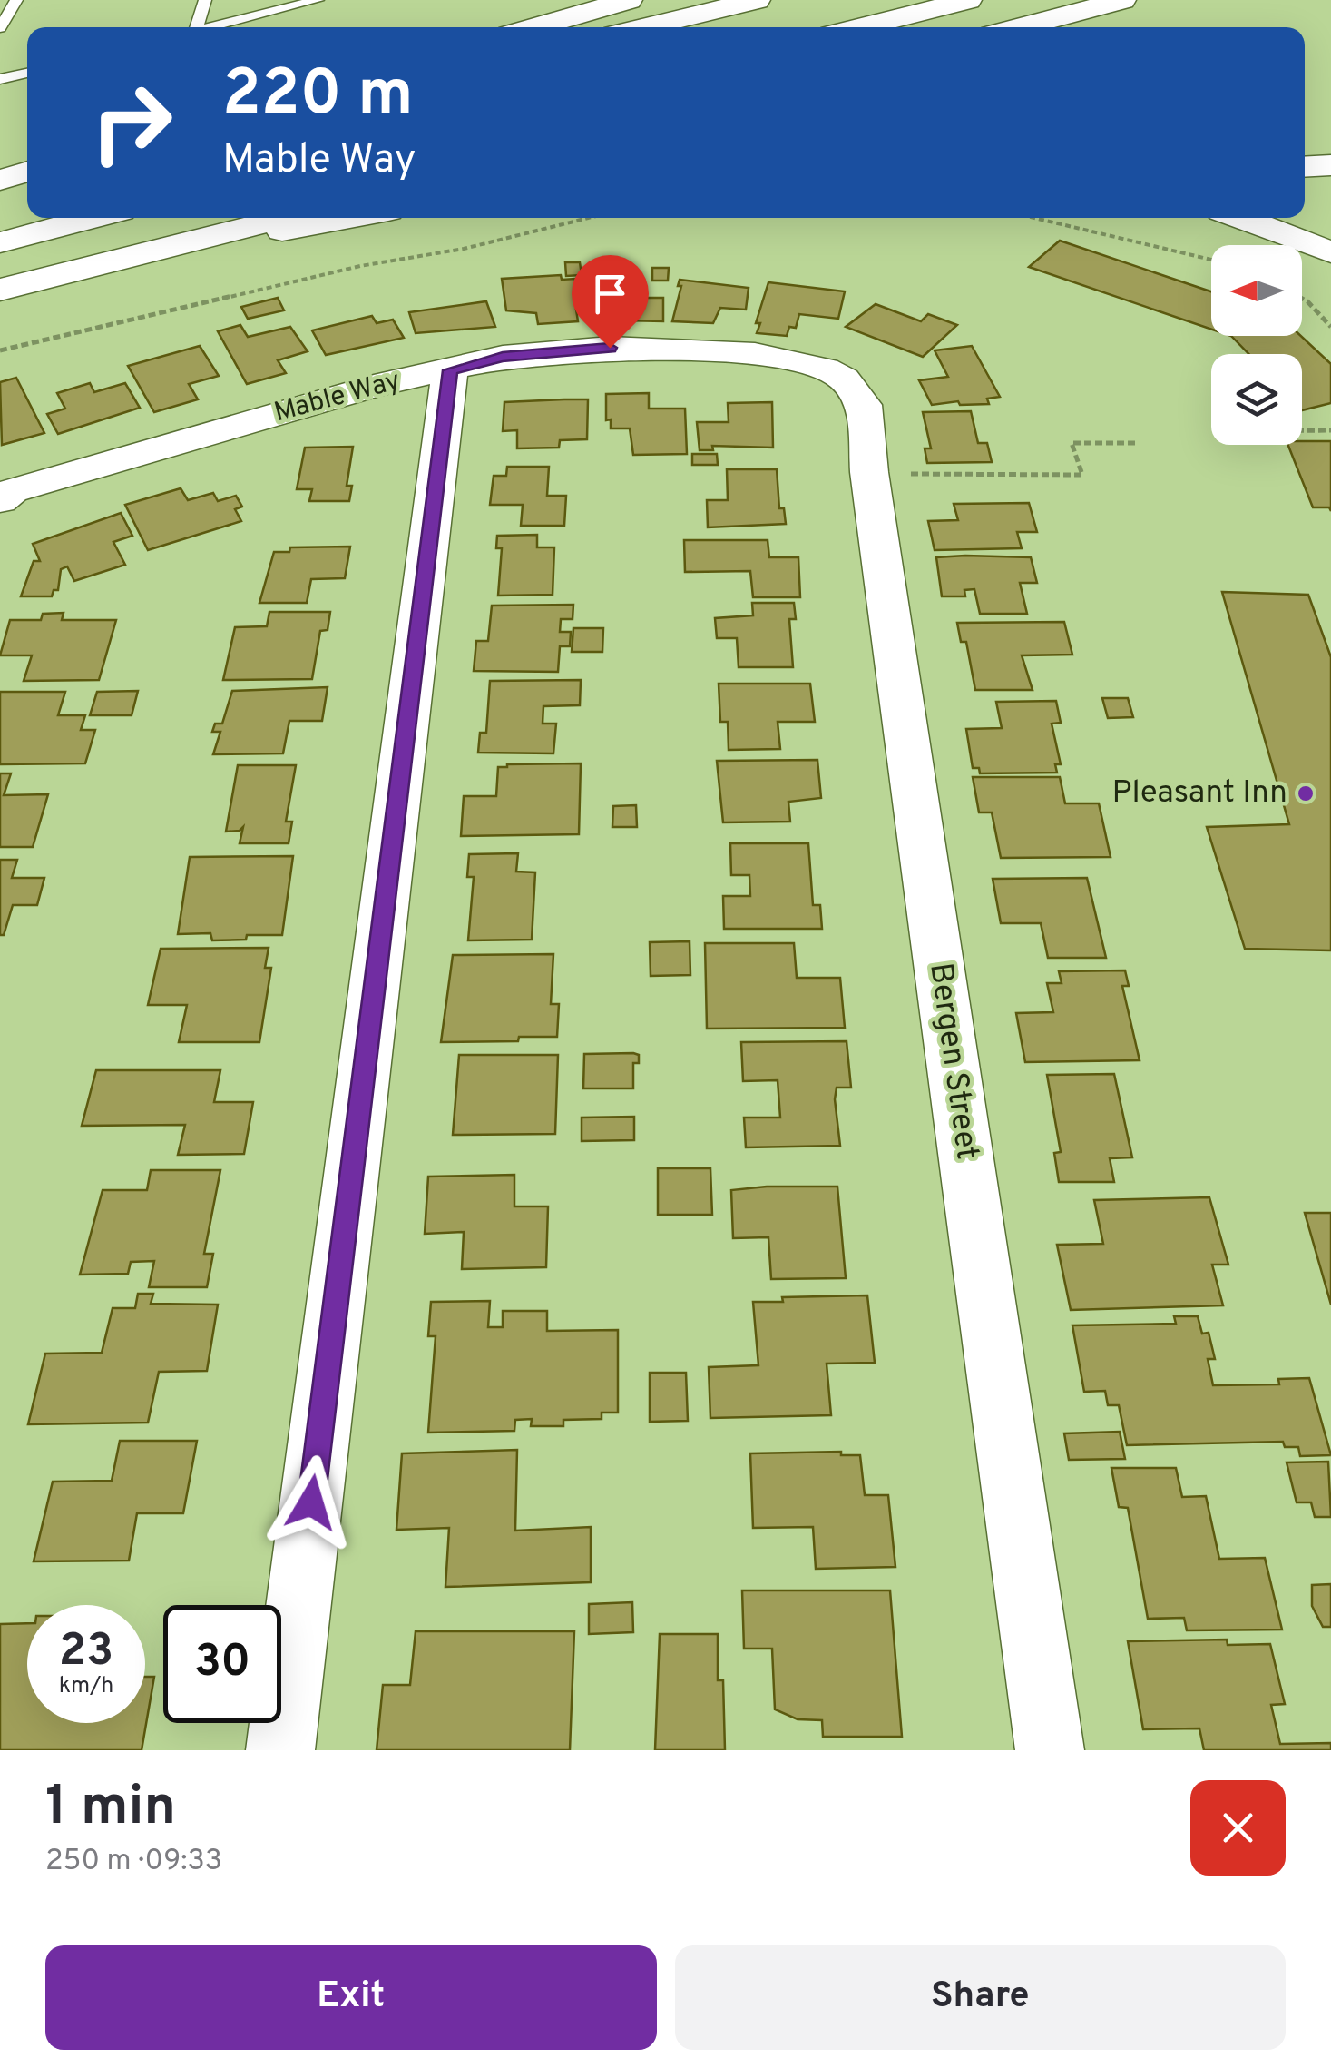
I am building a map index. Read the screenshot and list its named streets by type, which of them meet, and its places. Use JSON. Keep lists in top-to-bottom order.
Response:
{
  "streets": {
    "street": ["Mable Way", "Bergen Street"]
  },
  "crossings": [
    ["Mable Way", "Bergen Street"]
  ],
  "places": ["Pleasant Inn"],
  "north": "left",
  "page": {
    "turn": ["220 m", "Mable Way"],
    "speed": "23 km/h",
    "limit": "30",
    "heading": ["1 min", "250 m · 09:33"],
    "buttons": ["Exit", "Share"]
  }
}
